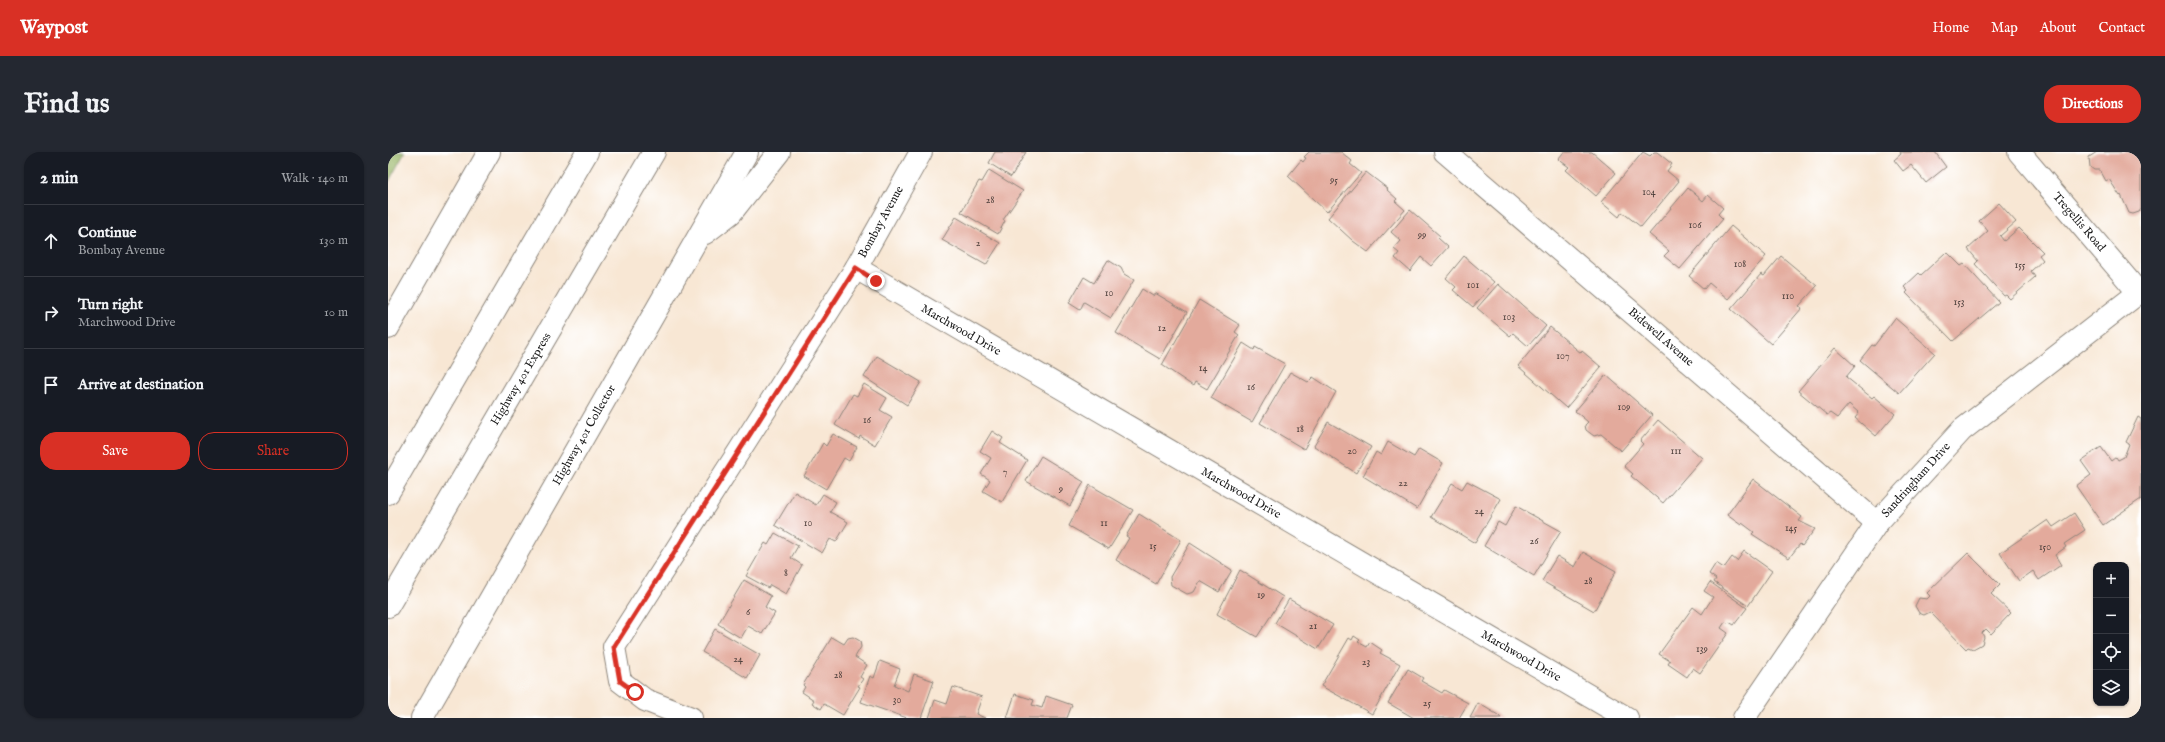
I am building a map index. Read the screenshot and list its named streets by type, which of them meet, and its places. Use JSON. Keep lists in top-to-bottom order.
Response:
{
  "streets": {
    "main road": [
      "Bombay Avenue",
      "Tregellis Road",
      "Marchwood Drive",
      "Bidewell Avenue",
      "Highway 401 Express",
      "Highway 401 Collector",
      "Sandringham Drive"
    ]
  },
  "crossings": [
    ["Bombay Avenue", "Marchwood Drive"],
    ["Tregellis Road", "Sandringham Drive"],
    ["Bidewell Avenue", "Sandringham Drive"]
  ],
  "house_numbers": [
    "95",
    "104",
    "28",
    "106",
    "99",
    "2",
    "108",
    "155",
    "101",
    "10",
    "110",
    "153",
    "103",
    "12",
    "107",
    "14",
    "16",
    "109",
    "16",
    "18",
    "20",
    "111",
    "7",
    "22",
    "9",
    "24",
    "10",
    "11",
    "145",
    "26",
    "15",
    "150",
    "8",
    "28",
    "19",
    "6",
    "21",
    "139",
    "24",
    "23",
    "28",
    "30",
    "25"
  ],
  "page": {
    "header": "Waypost",
    "nav": [
      "Home",
      "Map",
      "About",
      "Contact"
    ],
    "buttons": [
      "Directions",
      ["Save", "Share"]
    ],
    "title": "Find us",
    "heading": ["2 min", "Walk · 140 m"],
    "list": [
      ["Continue", "Bombay Avenue", "130 m"],
      ["Turn right", "Marchwood Drive", "10 m"],
      "Arrive at destination"
    ],
    "map_buttons": ["+", "−"]
  }
}
